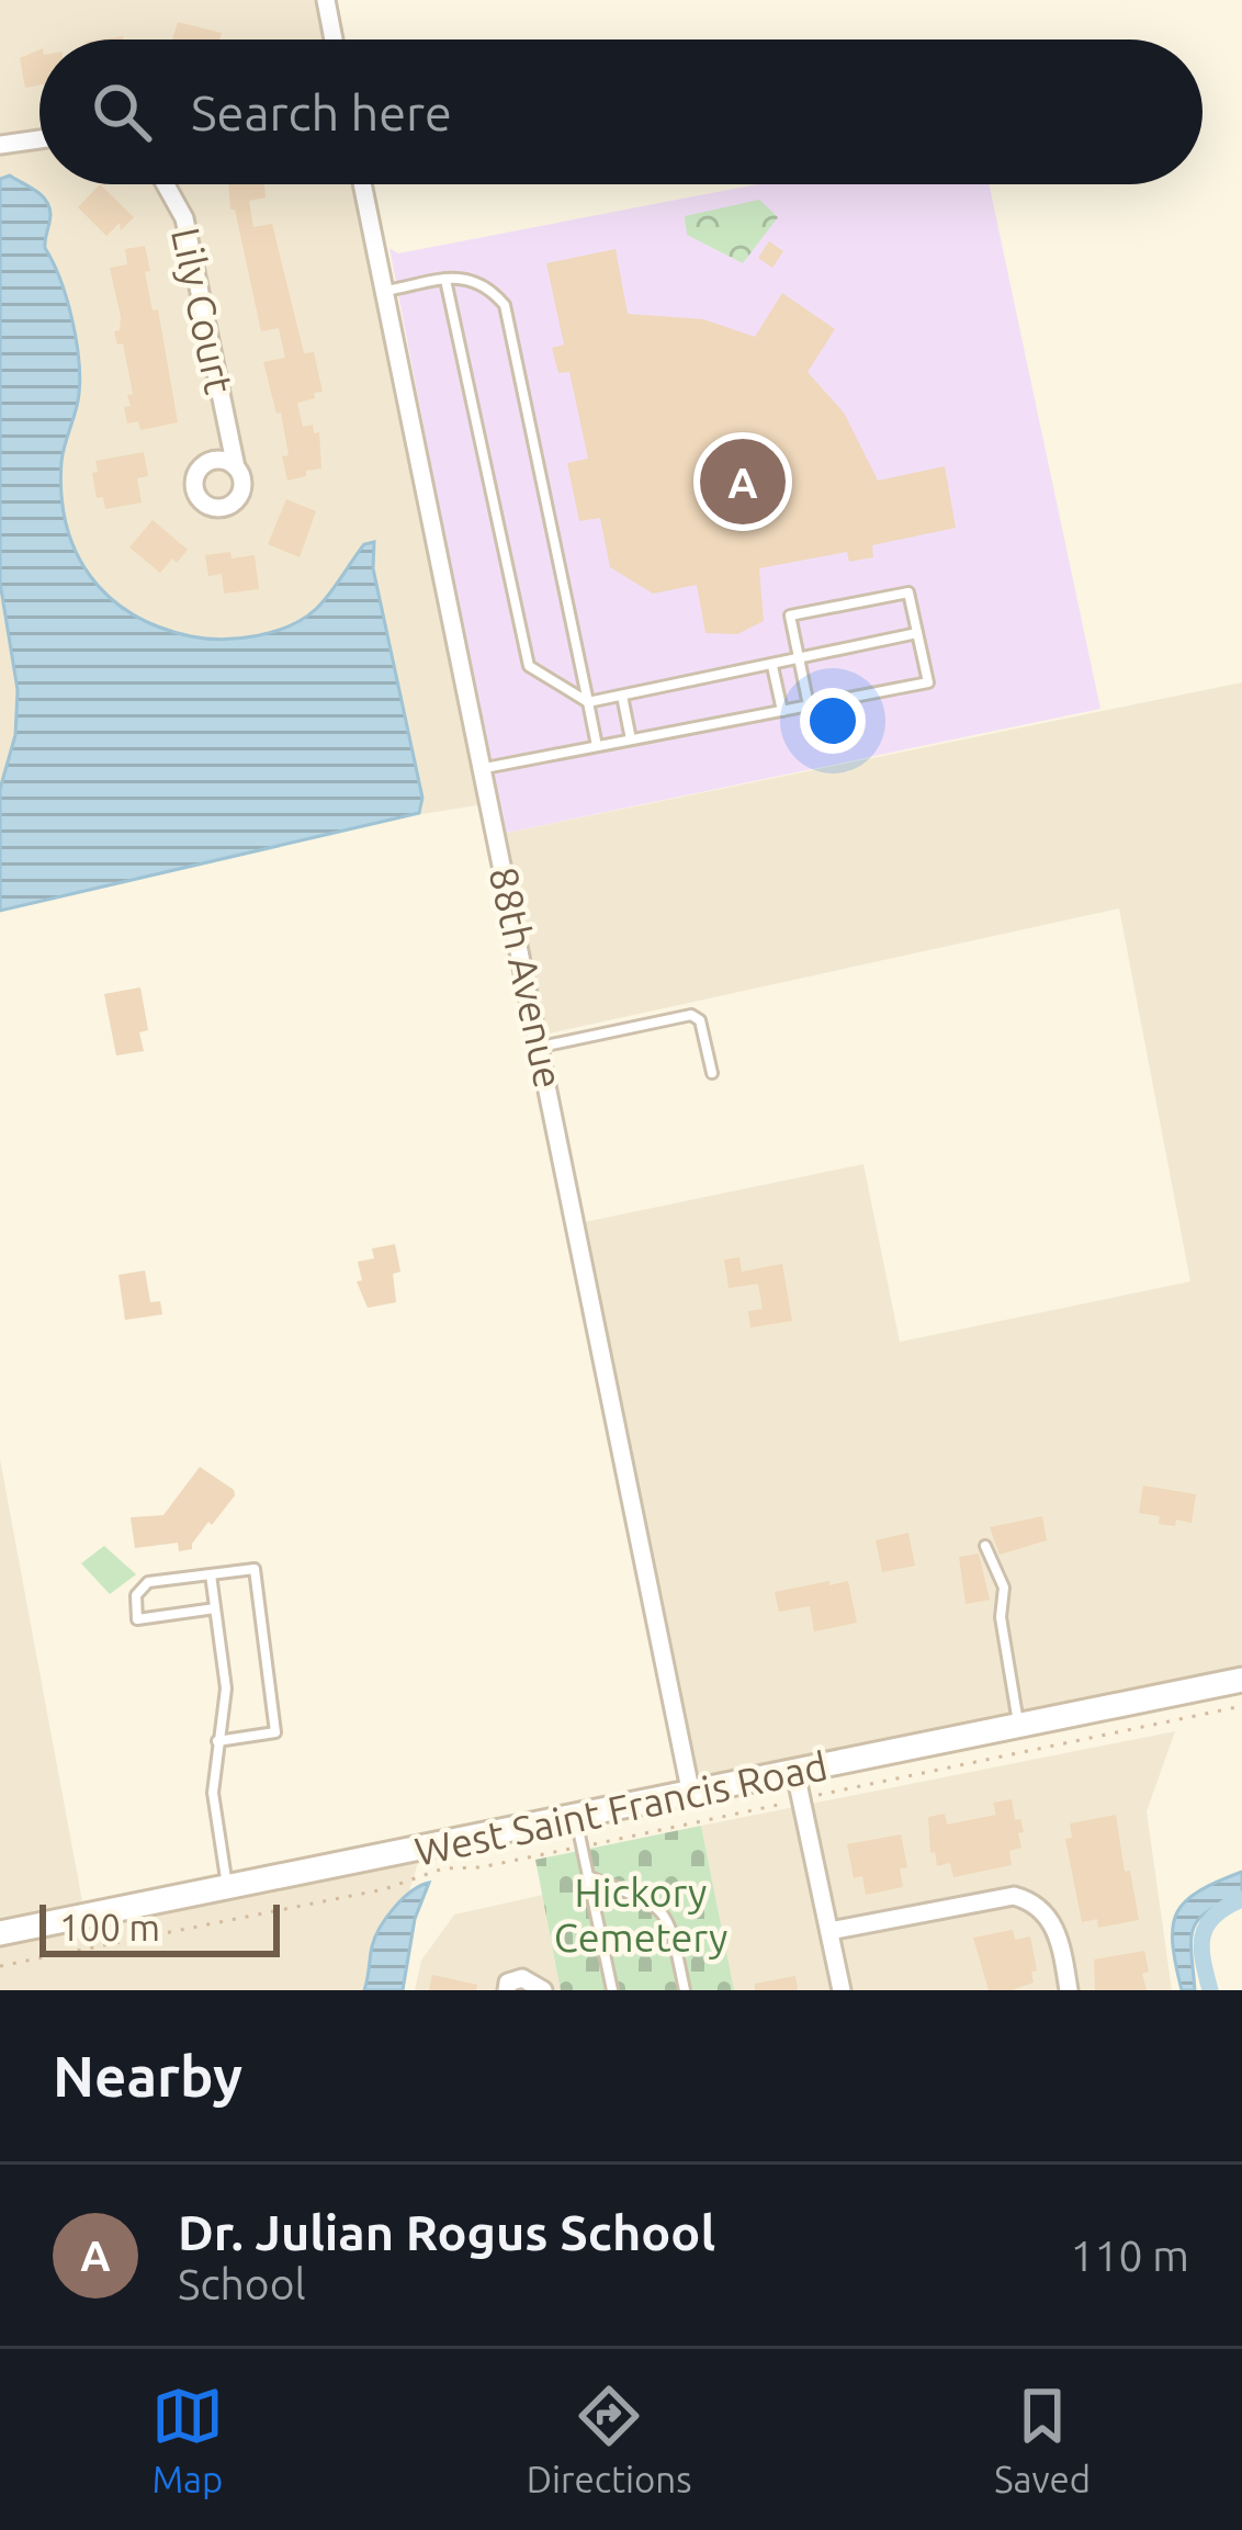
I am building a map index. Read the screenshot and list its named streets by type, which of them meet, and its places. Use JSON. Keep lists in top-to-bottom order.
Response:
{
  "streets": {
    "street": ["Lily Court", "88th Avenue", "West Saint Francis Road"]
  },
  "crossings": [
    ["88th Avenue", "West Saint Francis Road"]
  ],
  "parks": ["Hickory Cemetery"],
  "scale_bar": "100 m",
  "page": {
    "search": "Search here",
    "pins": "A",
    "scale": "100 m",
    "heading": "Nearby",
    "list": [
      {
        "mark": "A",
        "name": "Dr. Julian Rogus School",
        "note": "School",
        "value": "110 m"
      }
    ],
    "nav": ["Map", "Directions", "Saved"]
  }
}
